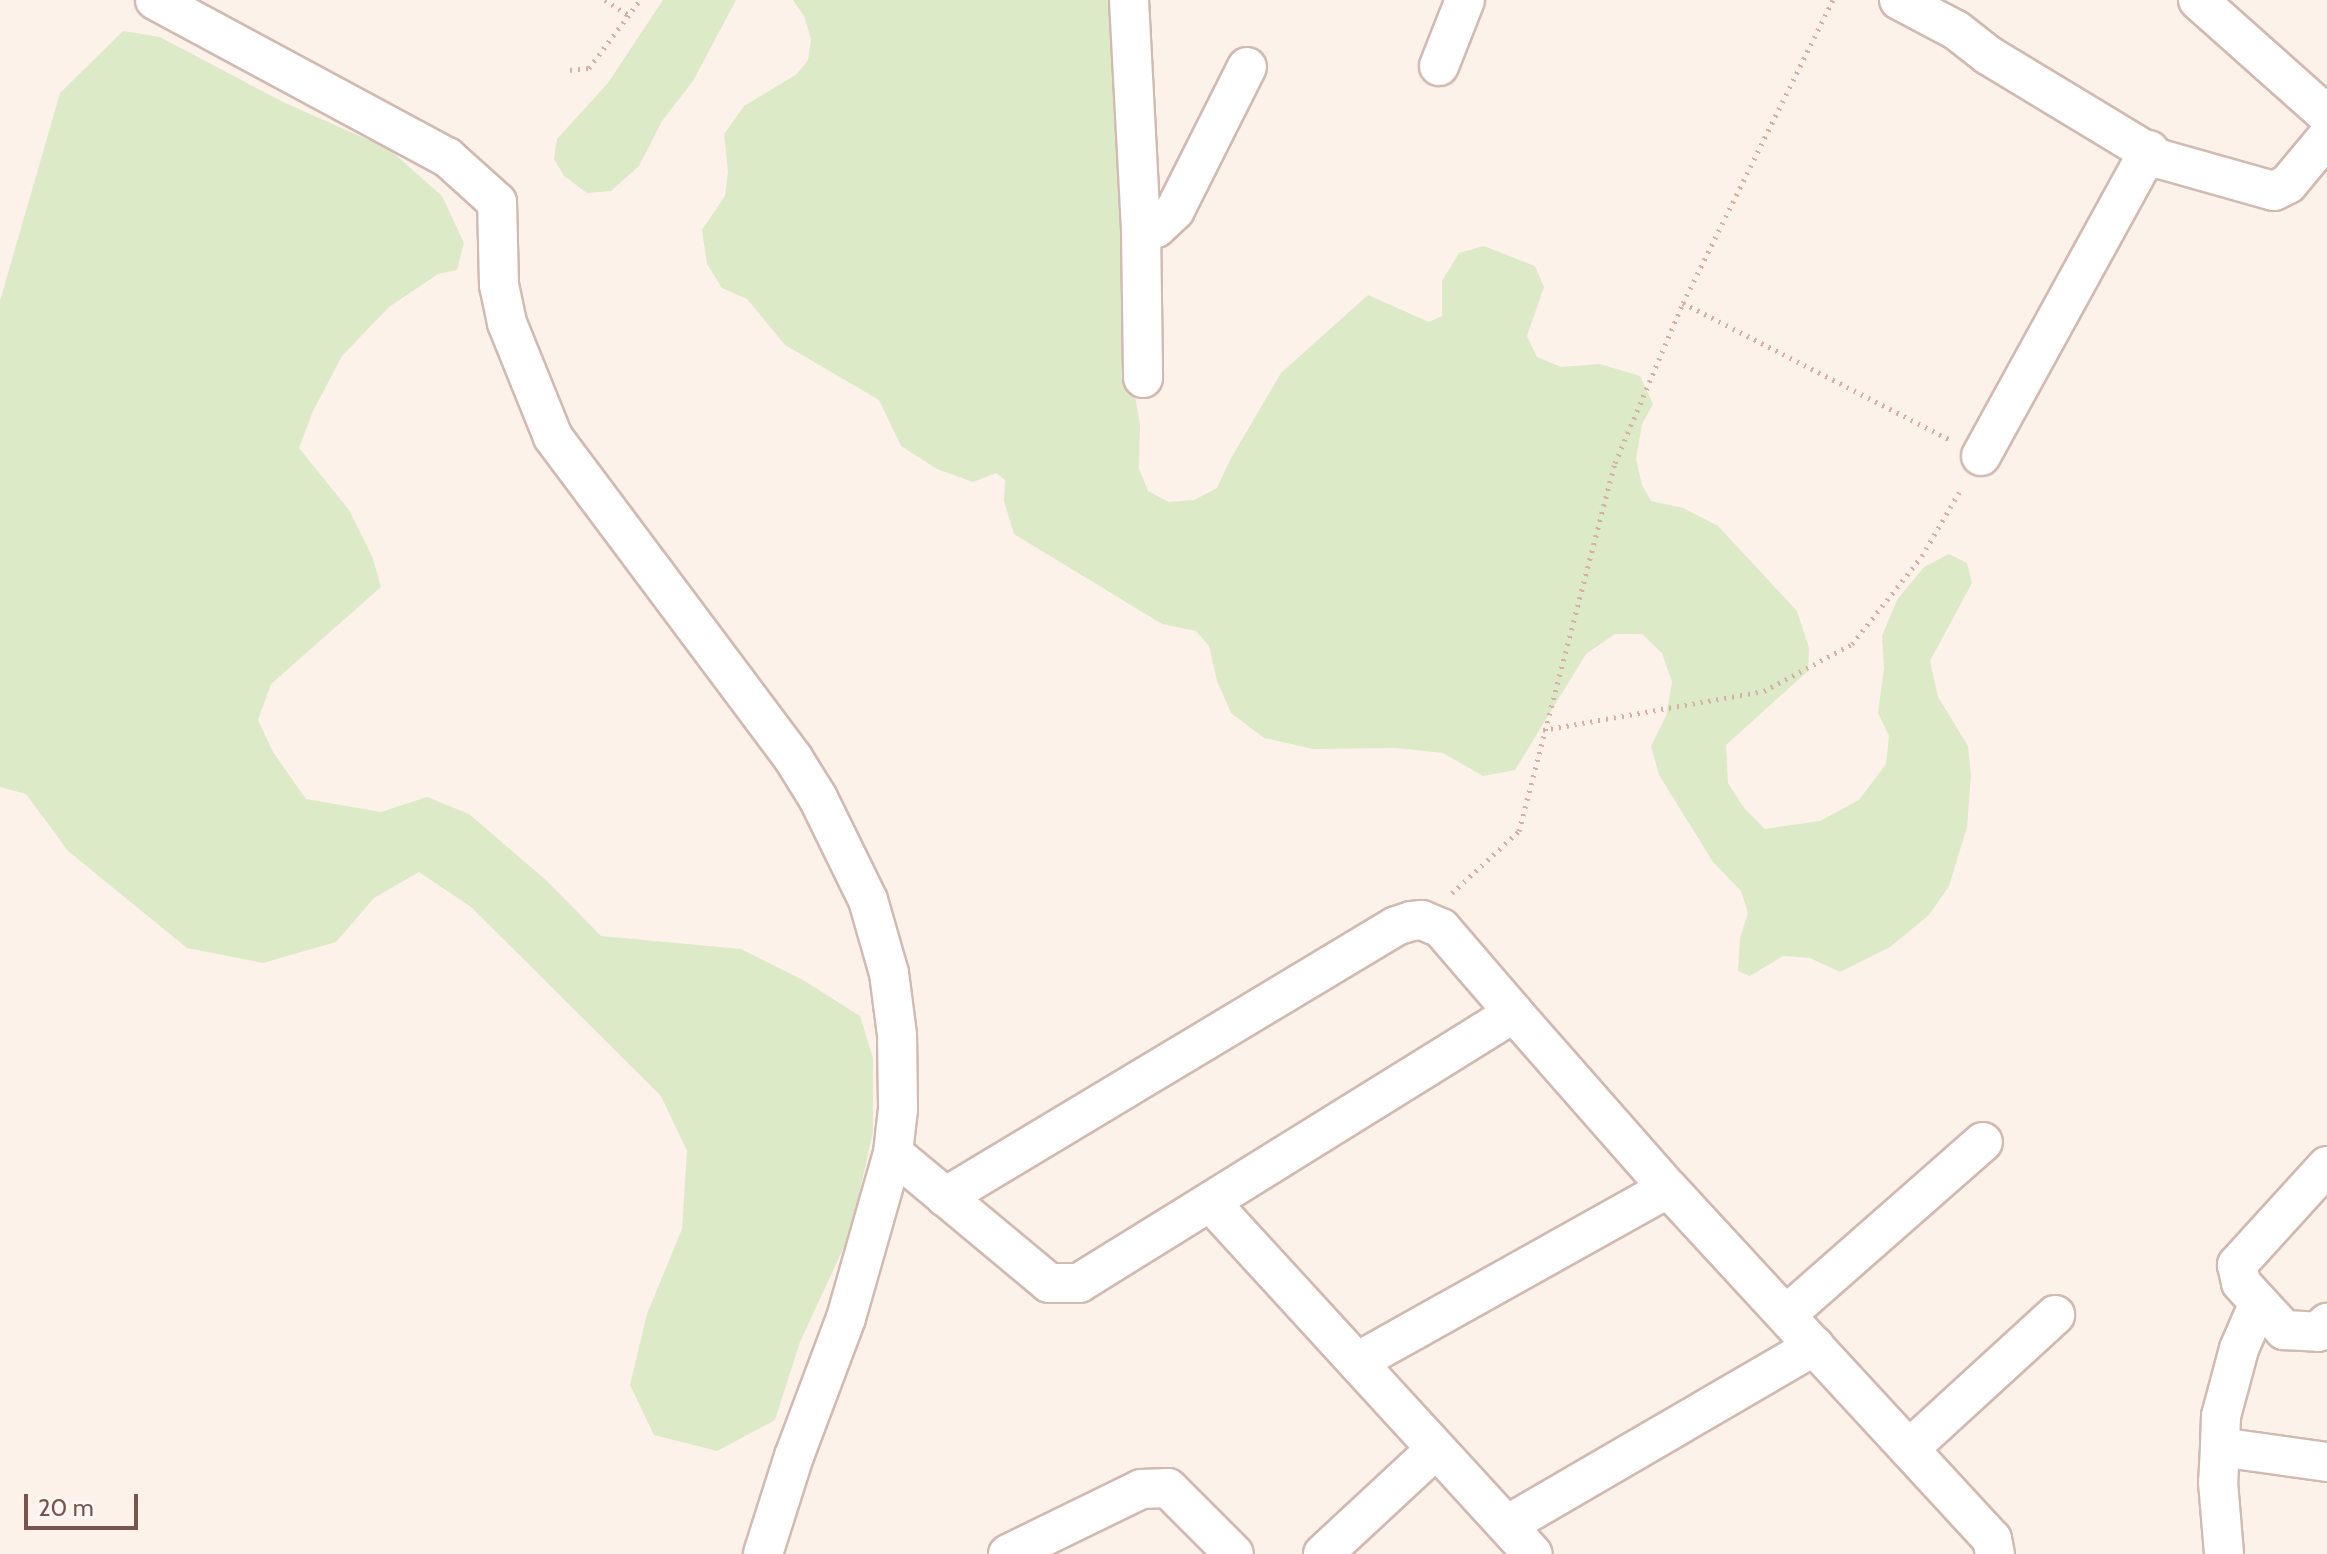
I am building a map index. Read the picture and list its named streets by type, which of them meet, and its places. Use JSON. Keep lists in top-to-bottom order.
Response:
{
  "scale_bar": "20 m"
}
